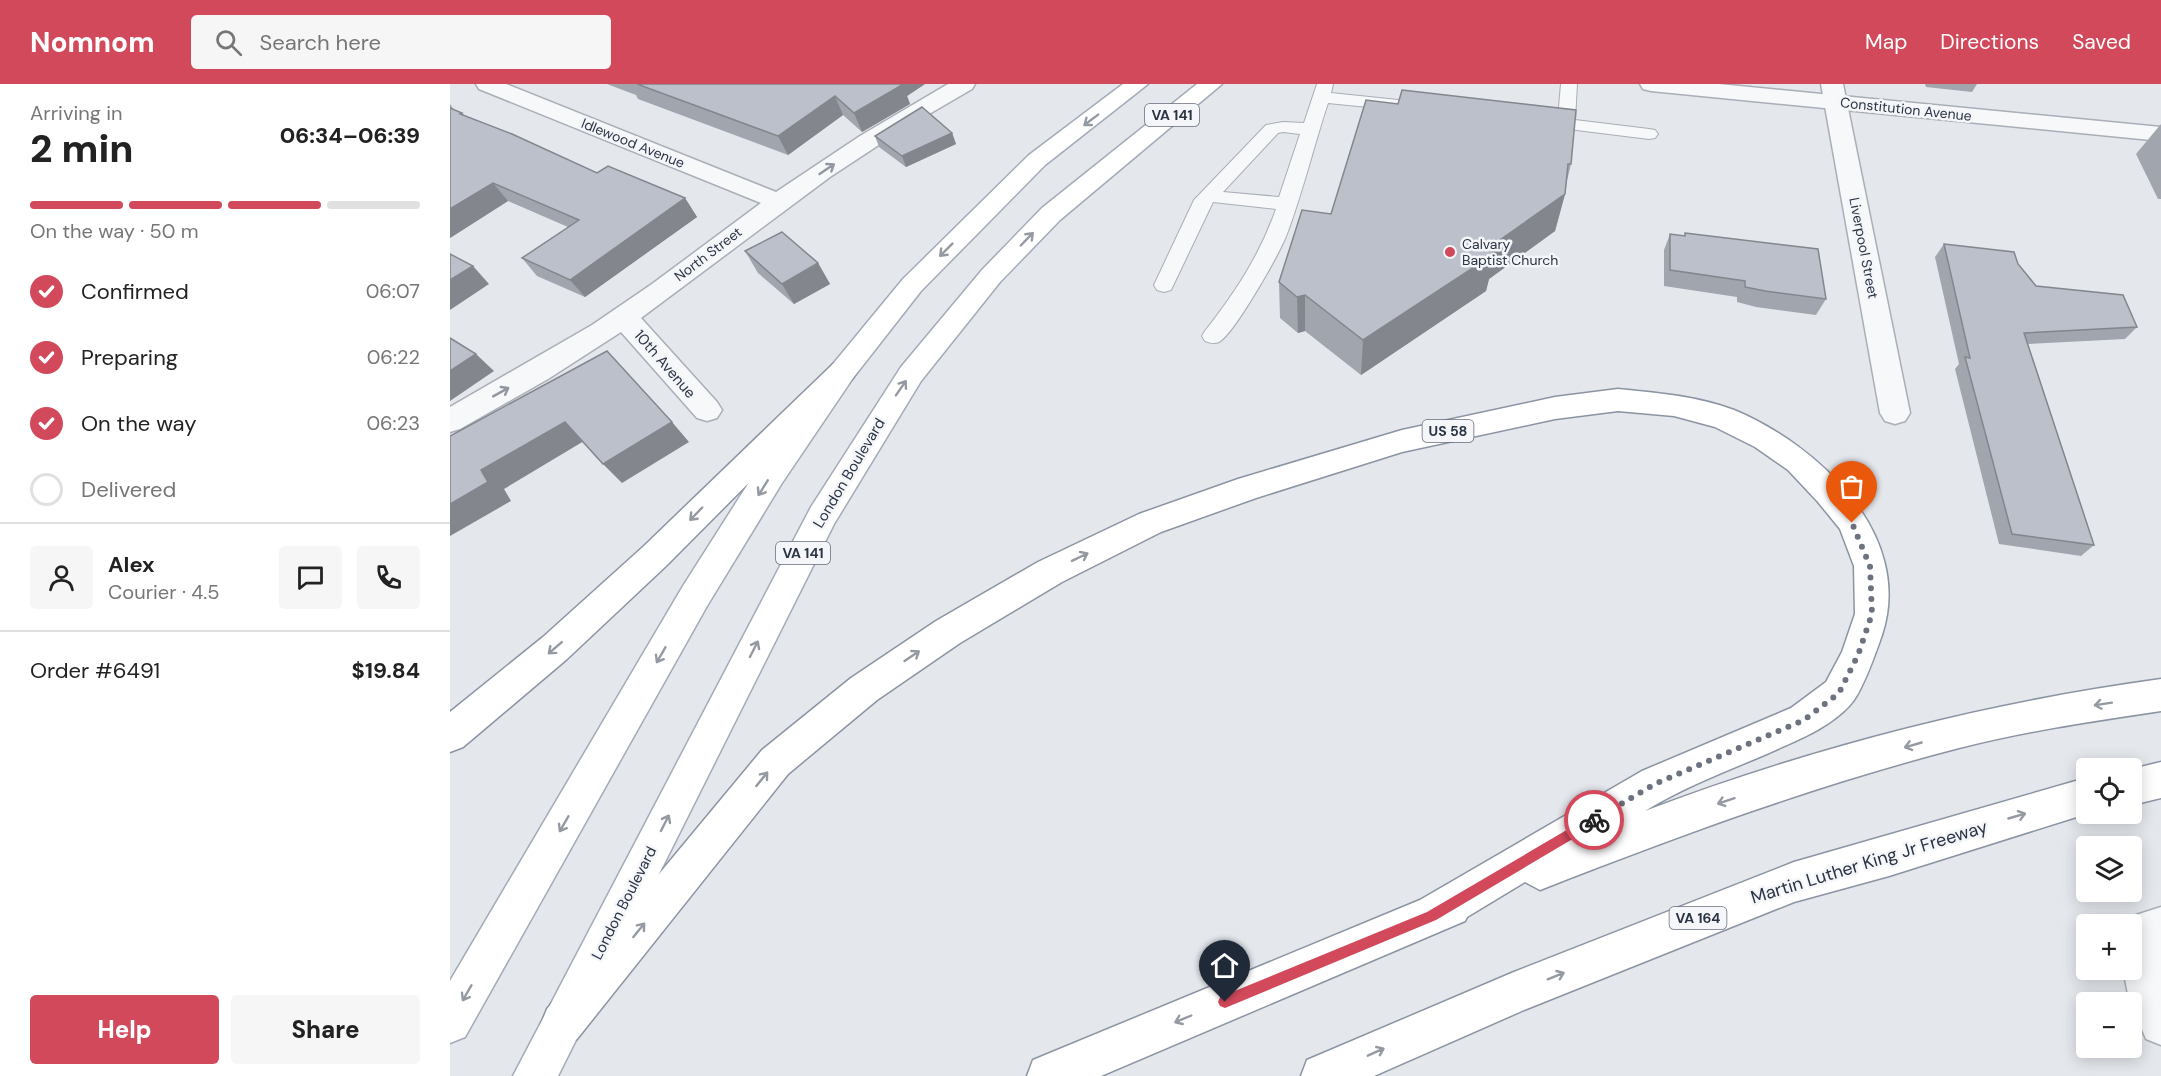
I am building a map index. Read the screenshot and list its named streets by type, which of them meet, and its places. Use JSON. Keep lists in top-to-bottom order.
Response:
{
  "streets": {
    "main road": [
      "VA 141",
      "US 58",
      "London Boulevard",
      "Martin Luther King Jr Freeway",
      "VA 164"
    ],
    "street": [
      "Constitution Avenue",
      "Idlewood Avenue",
      "Liverpool Street",
      "North Street",
      "10th Avenue"
    ]
  },
  "crossings": [
    ["Constitution Avenue", "Liverpool Street"],
    ["Idlewood Avenue", "North Street"],
    ["North Street", "10th Avenue"],
    ["US 58", "London Boulevard"]
  ],
  "one_way": ["North Street"],
  "places": ["Calvary Baptist Church"],
  "page": {
    "header": "Nomnom",
    "search": "Search here",
    "nav": ["Map", "Directions", "Saved"],
    "heading": ["2 min", "Arriving in", "06:34–06:39"],
    "panel": [
      "Alex",
      "Courier · 4.5",
      "Order #6491",
      "$19.84"
    ],
    "bar": "On the way · 50 m",
    "list": [
      ["Confirmed", "06:07"],
      ["Preparing", "06:22"],
      ["On the way", "06:23"],
      "Delivered"
    ],
    "map_buttons": ["+", "−"],
    "buttons": ["Help", "Share"]
  }
}
